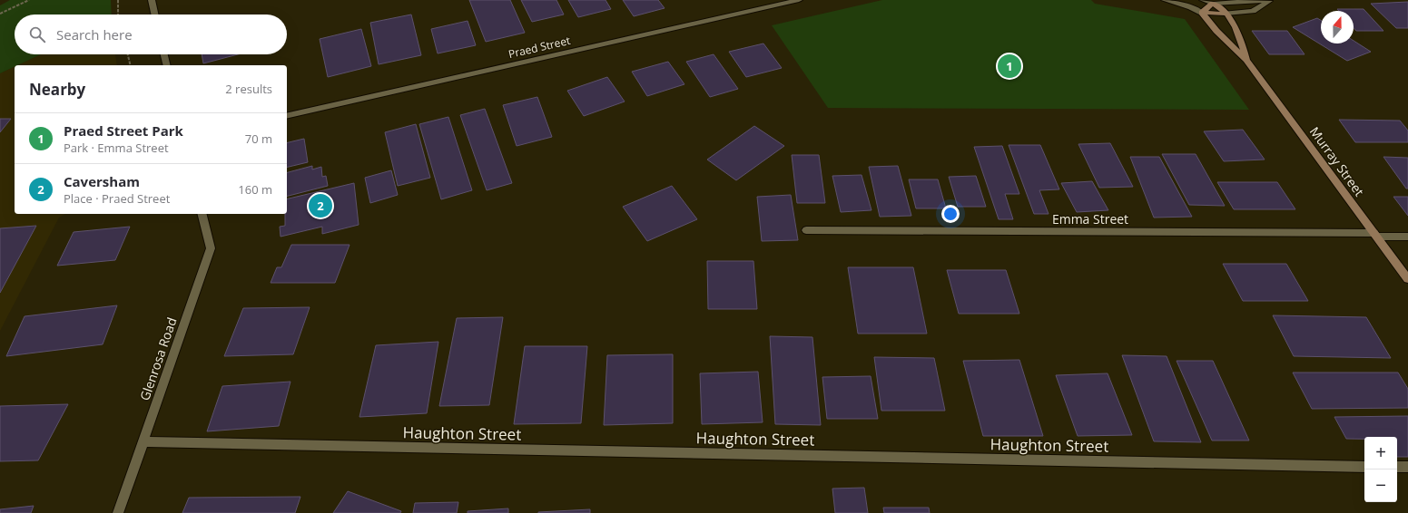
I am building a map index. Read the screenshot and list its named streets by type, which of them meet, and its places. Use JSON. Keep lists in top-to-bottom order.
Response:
{
  "streets": {
    "street": [
      "Praed Street",
      "Murray Street",
      "Emma Street",
      "Glenrosa Road",
      "Haughton Street"
    ]
  },
  "crossings": [
    ["Murray Street", "Emma Street"],
    ["Glenrosa Road", "Haughton Street"]
  ],
  "north": "top",
  "page": {
    "search": "Search here",
    "pins": ["1", "2"],
    "heading": ["Nearby", "2 results"],
    "list": [
      {
        "mark": "1",
        "name": "Praed Street Park",
        "note": "Park · Emma Street",
        "value": "70 m"
      },
      {
        "mark": "2",
        "name": "Caversham",
        "note": "Place · Praed Street",
        "value": "160 m"
      }
    ],
    "map_buttons": ["+", "−"]
  }
}
